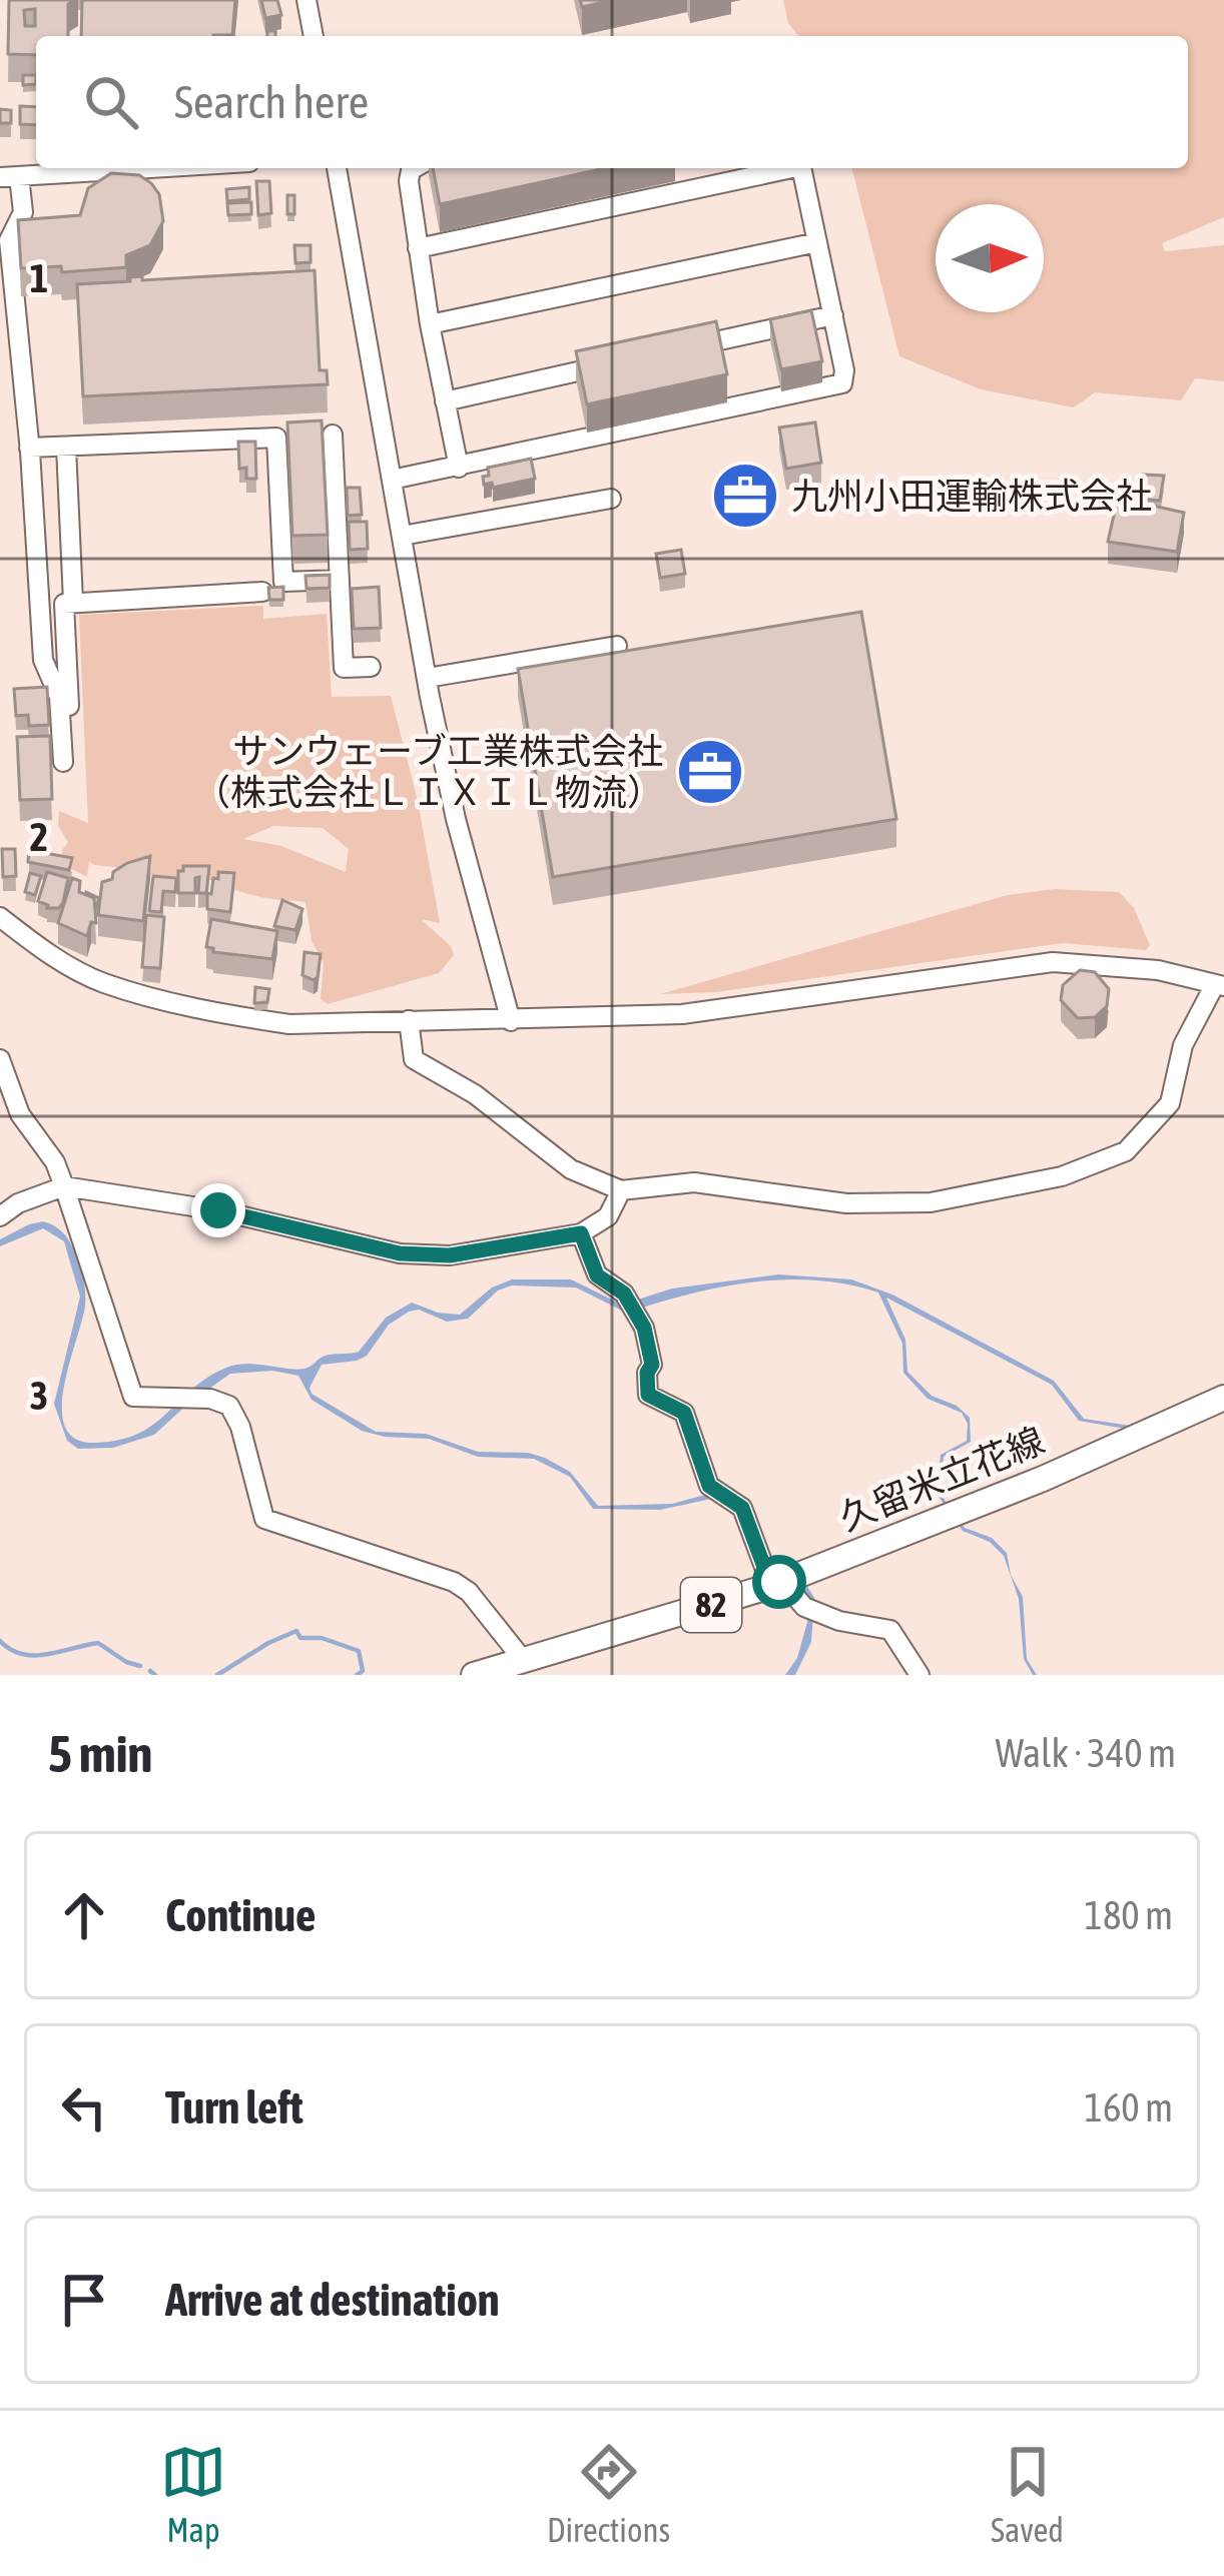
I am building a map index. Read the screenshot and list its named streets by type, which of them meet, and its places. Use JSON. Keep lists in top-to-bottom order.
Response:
{
  "streets": {
    "main road": ["久留米立花線", "82"]
  },
  "places": {
    "office": ["九州小田運輸株式会社", "サンウェーブ工業株式会社 （株式会社ＬＩＸＩＬ物流）"]
  },
  "north": "right",
  "page": {
    "search": "Search here",
    "heading": ["5 min", "Walk · 340 m"],
    "list": [
      ["Continue", "180 m"],
      ["Turn left", "160 m"],
      "Arrive at destination"
    ],
    "nav": ["Map", "Directions", "Saved"]
  },
  "grid": {
    "rows": ["1", "2", "3"]
  }
}
